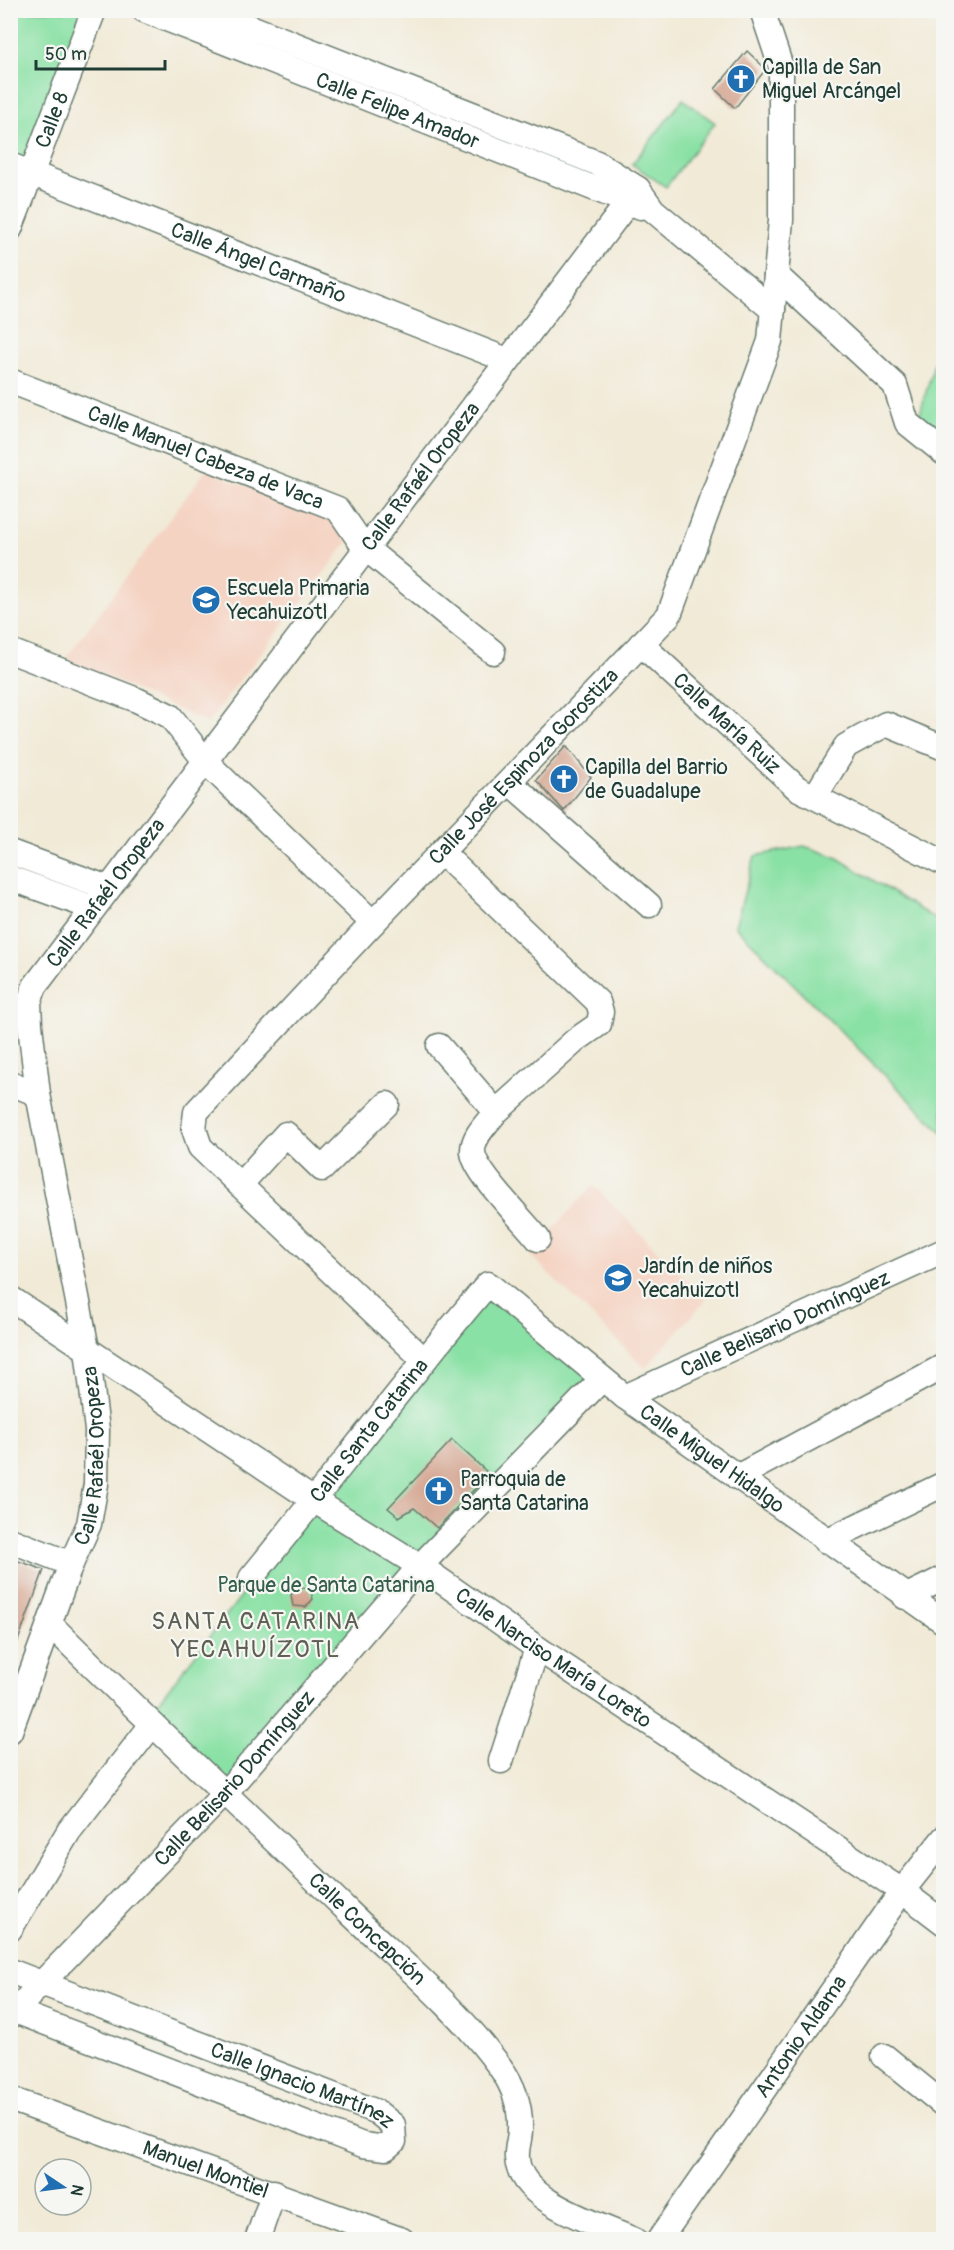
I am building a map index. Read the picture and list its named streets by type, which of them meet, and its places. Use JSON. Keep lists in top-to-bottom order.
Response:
{
  "streets": {
    "street": [
      "Calle Felipe Amador",
      "Calle 8",
      "Calle Ángel Carmaño",
      "Calle Manuel Cabeza de Vaca",
      "Calle Rafaél Oropeza",
      "Calle María Ruiz",
      "Calle José Espinoza Gorostiza",
      "Calle Belisario Domínguez",
      "Calle Santa Catarina",
      "Calle Miguel Hidalgo",
      "Calle Narciso María Loreto",
      "Calle Concepción",
      "Antonio Aldama",
      "Calle Ignacio Martínez",
      "Manuel Montiel"
    ]
  },
  "crossings": [
    ["Calle Felipe Amador", "Calle Rafaél Oropeza"],
    ["Calle Felipe Amador", "Calle José Espinoza Gorostiza"],
    ["Calle 8", "Calle Ángel Carmaño"],
    ["Calle Ángel Carmaño", "Calle Rafaél Oropeza"],
    ["Calle Manuel Cabeza de Vaca", "Calle Rafaél Oropeza"],
    ["Calle Rafaél Oropeza", "Calle Narciso María Loreto"],
    ["Calle Rafaél Oropeza", "Calle Concepción"],
    ["Calle María Ruiz", "Calle José Espinoza Gorostiza"],
    ["Calle José Espinoza Gorostiza", "Calle Santa Catarina"],
    ["Calle Belisario Domínguez", "Calle Miguel Hidalgo"],
    ["Calle Belisario Domínguez", "Calle Narciso María Loreto"],
    ["Calle Belisario Domínguez", "Calle Concepción"],
    ["Calle Belisario Domínguez", "Calle Ignacio Martínez"],
    ["Calle Santa Catarina", "Calle Miguel Hidalgo"],
    ["Calle Santa Catarina", "Calle Narciso María Loreto"],
    ["Calle Narciso María Loreto", "Antonio Aldama"]
  ],
  "districts": ["SANTA CATARINA YECAHUÍZOTL"],
  "parks": ["Parque de Santa Catarina"],
  "places": {
    "church": ["Capilla de San Miguel Arcángel", "Capilla del Barrio de Guadalupe", "Parroquia de Santa Catarina"],
    "school or university": ["Escuela Primaria Yecahuizotl", "Jardín de niños Yecahuizotl"]
  },
  "scale_bar": "50 m",
  "north": "right"
}
